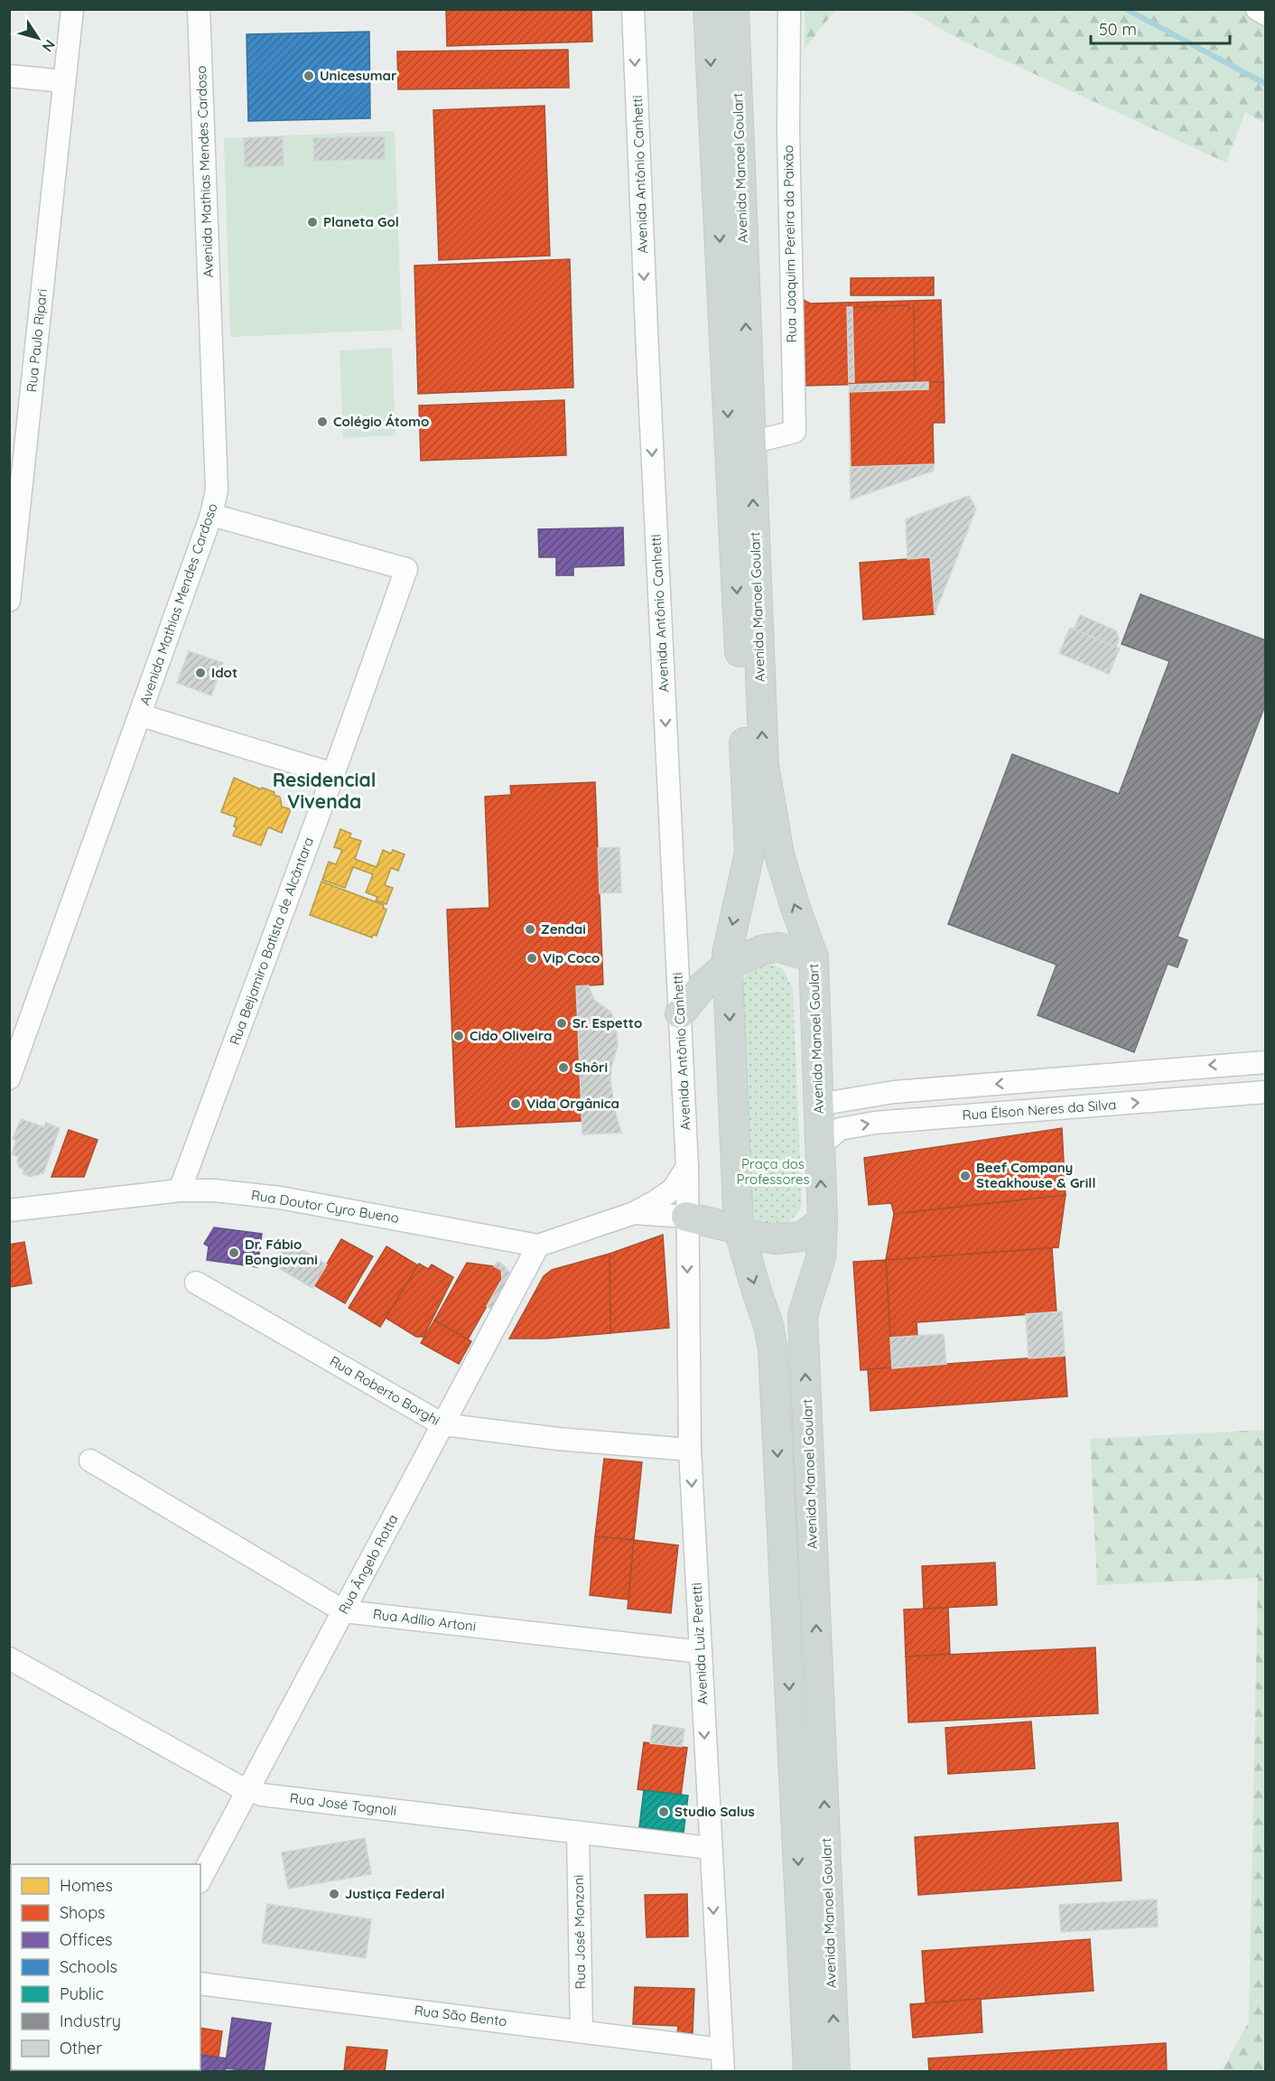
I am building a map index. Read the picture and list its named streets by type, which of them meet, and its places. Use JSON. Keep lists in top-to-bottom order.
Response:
{
  "streets": {
    "main road": ["Avenida Manoel Goulart"],
    "street": [
      "Avenida Mathias Mendes Cardoso",
      "Avenida Antônio Canhetti",
      "Rua Joaquim Pereira da Paixão",
      "Rua Paulo Ripari",
      "Rua Beijamiro Batista de Alcântara",
      "Rua Élson Neres da Silva",
      "Rua Doutor Cyro Bueno",
      "Rua Roberto Borghi",
      "Rua Ângelo Rotta",
      "Rua Adílio Artoni",
      "Avenida Luiz Peretti",
      "Rua José Tognoli",
      "Rua José Monzoni",
      "Rua São Bento"
    ]
  },
  "crossings": [
    ["Avenida Manoel Goulart", "Rua Joaquim Pereira da Paixão"],
    ["Avenida Manoel Goulart", "Rua Élson Neres da Silva"],
    ["Avenida Mathias Mendes Cardoso", "Rua Beijamiro Batista de Alcântara"],
    ["Avenida Antônio Canhetti", "Rua Doutor Cyro Bueno"],
    ["Avenida Antônio Canhetti", "Avenida Luiz Peretti"],
    ["Rua Beijamiro Batista de Alcântara", "Rua Doutor Cyro Bueno"],
    ["Rua Doutor Cyro Bueno", "Rua Ângelo Rotta"],
    ["Rua Doutor Cyro Bueno", "Avenida Luiz Peretti"],
    ["Rua Roberto Borghi", "Rua Ângelo Rotta"],
    ["Rua Roberto Borghi", "Avenida Luiz Peretti"],
    ["Rua Ângelo Rotta", "Rua Adílio Artoni"],
    ["Rua Ângelo Rotta", "Rua José Tognoli"],
    ["Rua Adílio Artoni", "Avenida Luiz Peretti"],
    ["Avenida Luiz Peretti", "Rua José Tognoli"],
    ["Avenida Luiz Peretti", "Rua São Bento"],
    ["Rua José Tognoli", "Rua José Monzoni"],
    ["Rua José Monzoni", "Rua São Bento"]
  ],
  "one_way": ["Avenida Antônio Canhetti", "Avenida Luiz Peretti"],
  "districts": ["Residencial Vivenda"],
  "parks": ["Praça dos Professores"],
  "places": [
    "Unicesumar",
    "Planeta Gol",
    "Colégio Átomo",
    "Idot",
    "Zendai",
    "Vip Coco",
    "Sr. Espetto",
    "Cido Oliveira",
    "Shôri",
    "Vida Orgânica",
    "Beef Company Steakhouse & Grill",
    "Dr. Fábio Bongiovani",
    "Studio Salus",
    "Justiça Federal"
  ],
  "legend": [
    "Homes",
    "Shops",
    "Offices",
    "Schools",
    "Public",
    "Industry",
    "Other"
  ],
  "scale_bar": "50 m",
  "north": "bottom right"
}
